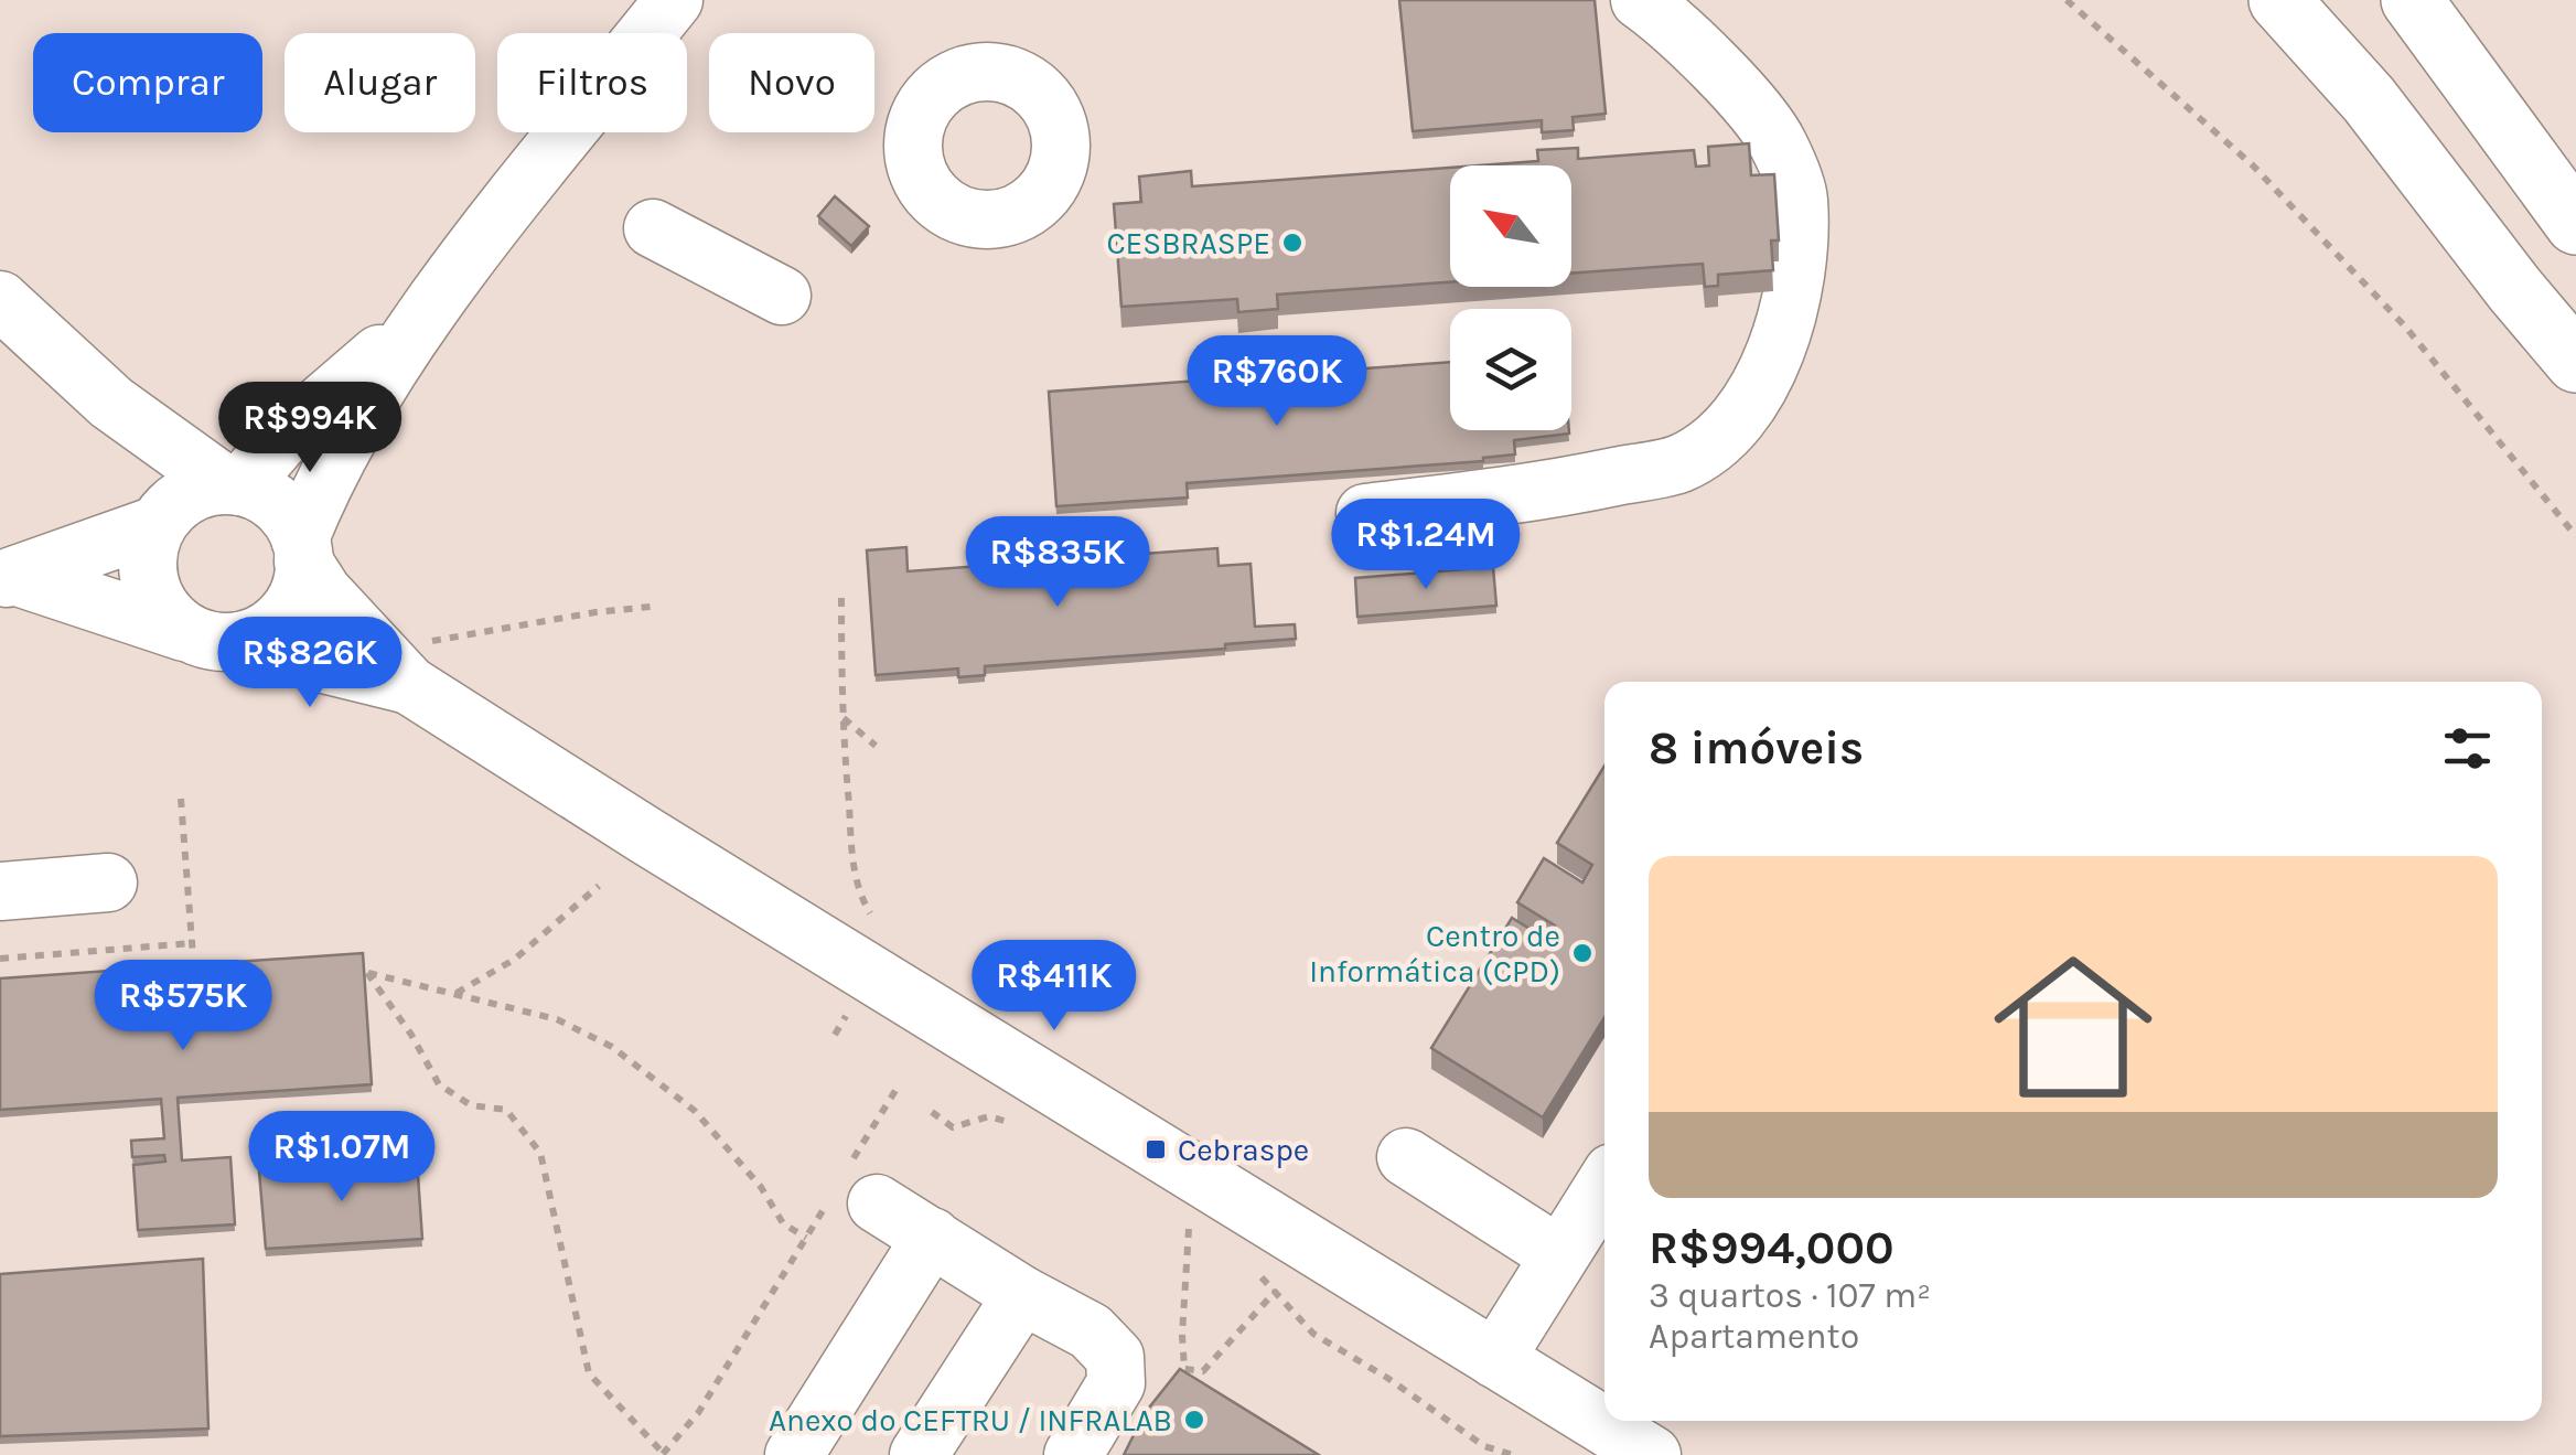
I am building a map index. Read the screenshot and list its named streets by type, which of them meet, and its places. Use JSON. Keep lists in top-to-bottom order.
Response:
{
  "places": {
    "other": ["CESBRASPE", "Centro de Informática (CPD)", "Anexo do CEFTRU / INFRALAB"],
    "transit": ["Cebraspe"]
  },
  "north": "top left",
  "page": {
    "chip": [
      "Comprar",
      "Alugar",
      "Filtros",
      "Novo"
    ],
    "price": [
      "R$760K",
      "R$994K",
      "R$1.24M",
      "R$835K",
      "R$826K",
      "R$411K",
      "R$575K",
      "R$1.07M"
    ],
    "heading": "8 imóveis",
    "list": [
      {
        "name": "R$994,000",
        "note": "3 quartos · 107 m² · Apartamento"
      }
    ]
  }
}
